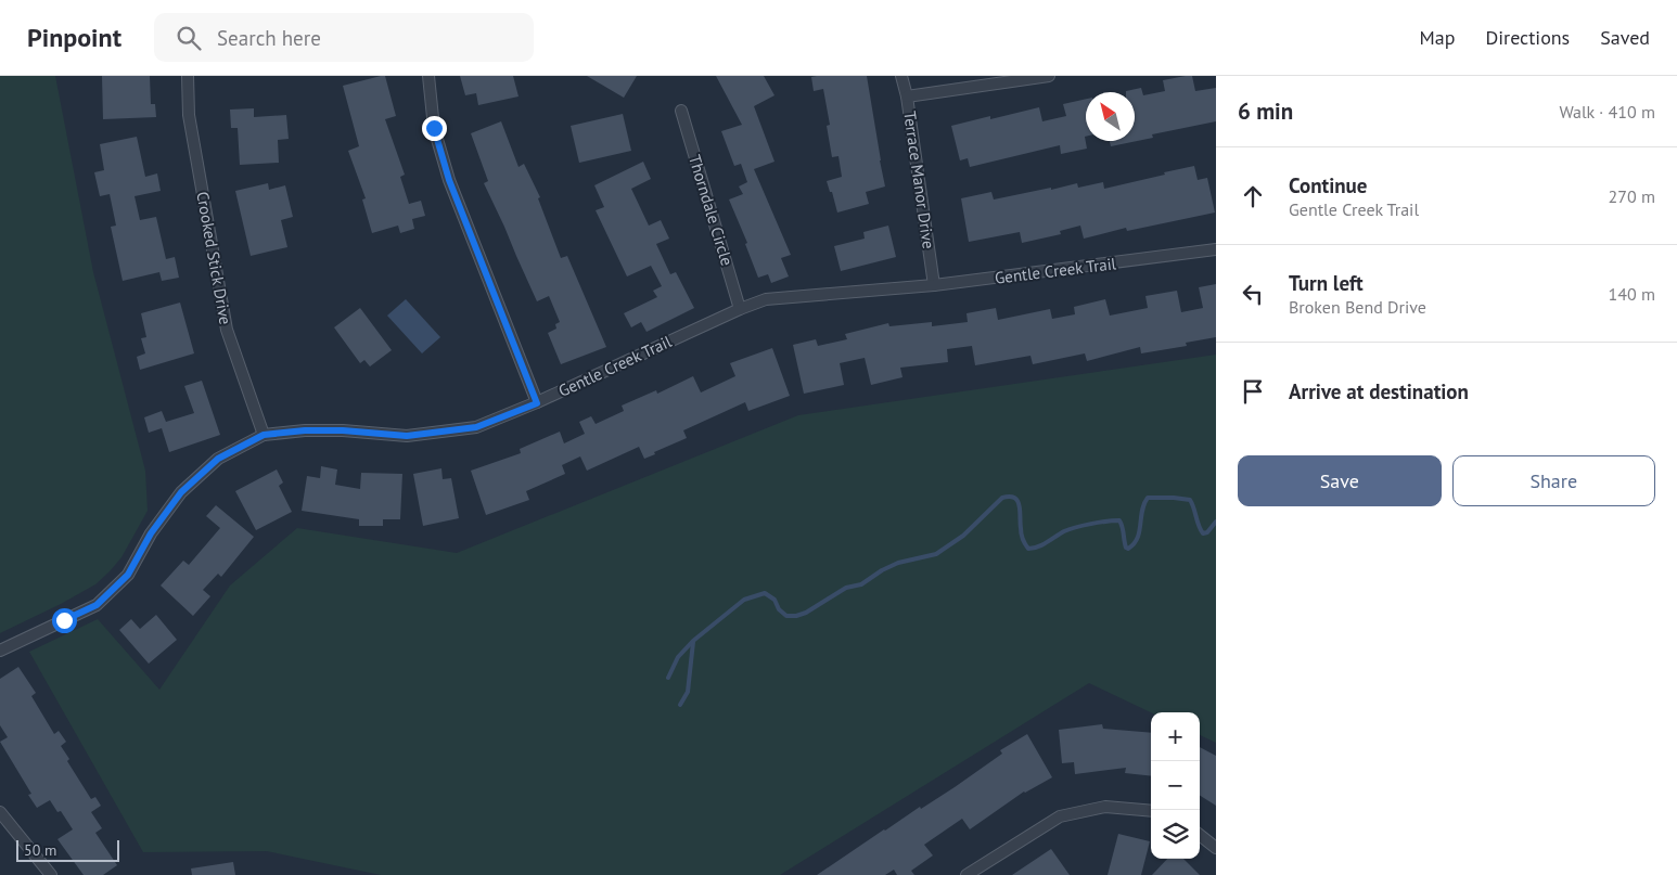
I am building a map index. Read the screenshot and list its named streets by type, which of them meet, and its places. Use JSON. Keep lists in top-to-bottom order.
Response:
{
  "streets": {
    "street": [
      "Terrace Manor Drive",
      "Thorndale Circle",
      "Crooked Stick Drive",
      "Gentle Creek Trail"
    ]
  },
  "crossings": [
    ["Terrace Manor Drive", "Gentle Creek Trail"],
    ["Thorndale Circle", "Gentle Creek Trail"],
    ["Crooked Stick Drive", "Gentle Creek Trail"]
  ],
  "scale_bar": "50 m",
  "north": "top left",
  "page": {
    "header": "Pinpoint",
    "search": "Search here",
    "nav": ["Map", "Directions", "Saved"],
    "heading": ["6 min", "Walk · 410 m"],
    "list": [
      ["Continue", "Gentle Creek Trail", "270 m"],
      ["Turn left", "Broken Bend Drive", "140 m"],
      "Arrive at destination"
    ],
    "buttons": ["Save", "Share"],
    "map_buttons": ["+", "−"],
    "scale": "50 m"
  }
}
